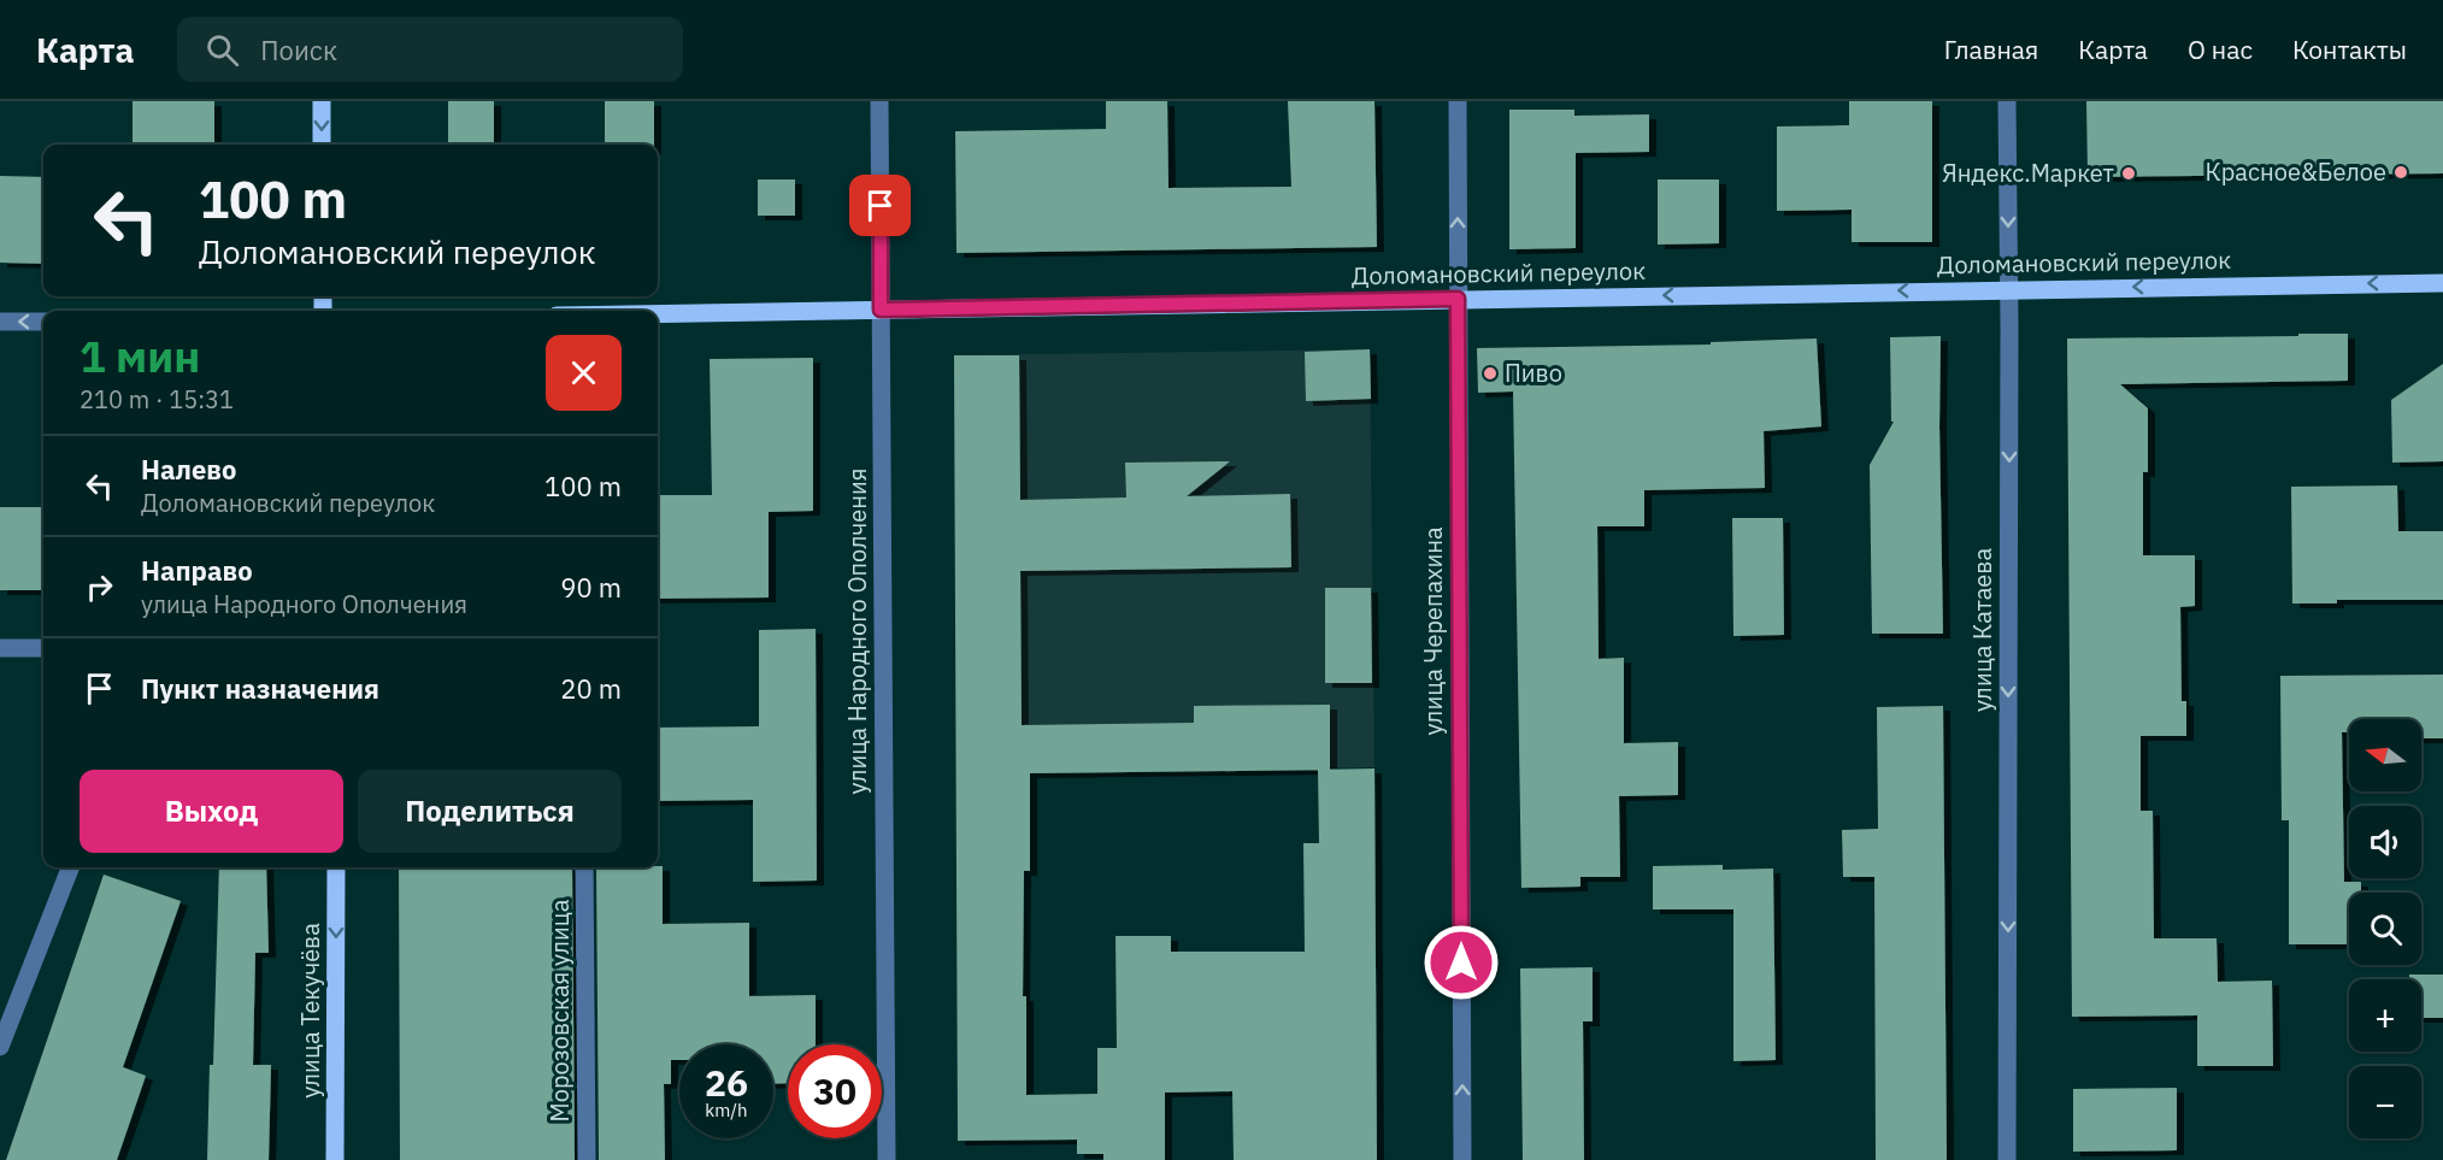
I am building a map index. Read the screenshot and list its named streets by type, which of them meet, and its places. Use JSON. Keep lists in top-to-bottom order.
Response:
{
  "streets": {
    "main road": ["Доломановский переулок", "улица Текучёва"],
    "street": [
      "улица Катаева",
      "улица Народного Ополчения",
      "улица Черепахина",
      "Морозовская улица"
    ]
  },
  "crossings": [
    ["Доломановский переулок", "улица Катаева"],
    ["Доломановский переулок", "улица Народного Ополчения"],
    ["Доломановский переулок", "улица Черепахина"]
  ],
  "one_way": [
    "Доломановский переулок",
    "улица Катаева",
    "улица Черепахина",
    "улица Текучёва"
  ],
  "places": ["Красное&Белое", "Яндекс.Маркет", "Пиво"],
  "north": "left",
  "page": {
    "header": "Карта",
    "search": "Поиск",
    "nav": [
      "Главная",
      "Карта",
      "О нас",
      "Контакты"
    ],
    "turn": ["100 m", "Доломановский переулок"],
    "heading": ["1 мин", "210 m · 15:31"],
    "list": [
      {
        "name": "Налево",
        "note": "Доломановский переулок",
        "value": "100 m"
      },
      {
        "name": "Направо",
        "note": "улица Народного Ополчения",
        "value": "90 m"
      },
      {
        "name": "Пункт назначения",
        "value": "20 m"
      }
    ],
    "map_buttons": ["+", "−"],
    "buttons": ["Выход", "Поделиться"],
    "speed": "26 km/h",
    "limit": "30"
  }
}
